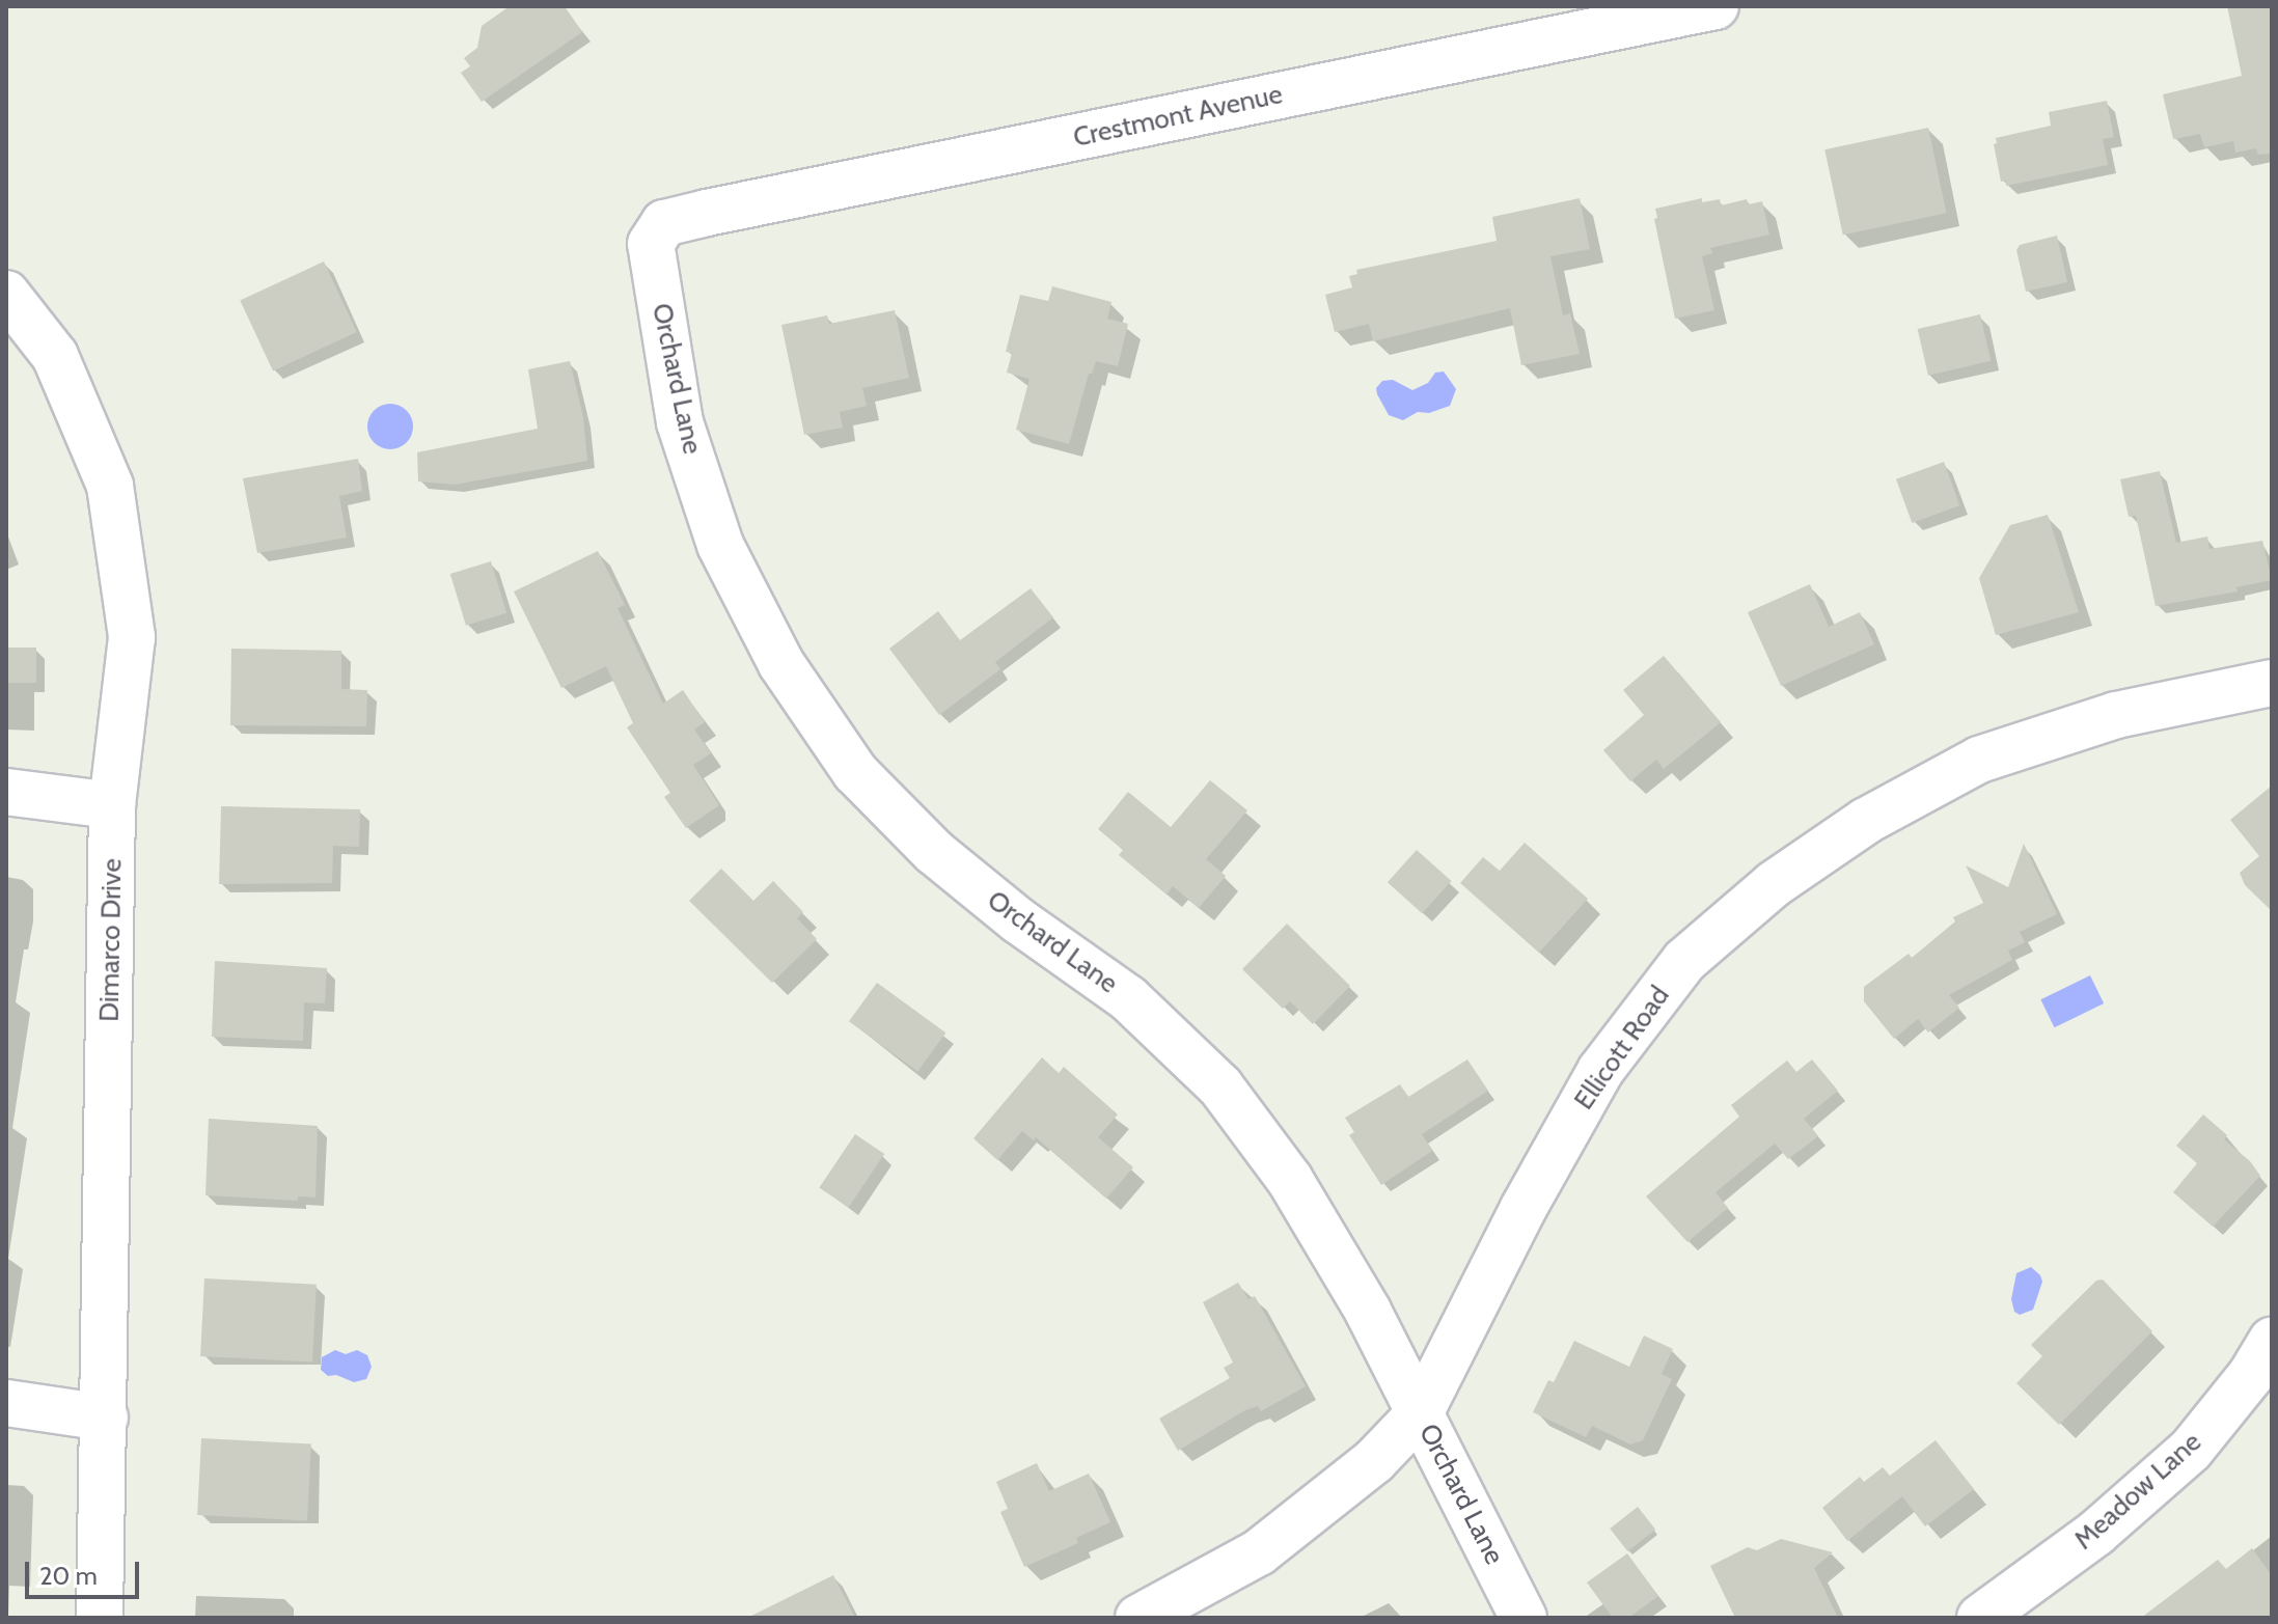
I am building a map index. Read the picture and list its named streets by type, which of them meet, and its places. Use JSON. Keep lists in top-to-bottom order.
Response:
{
  "streets": {
    "street": [
      "Crestmont Avenue",
      "Orchard Lane",
      "Dimarco Drive",
      "Ellicott Road",
      "Meadow Lane"
    ]
  },
  "crossings": [
    ["Crestmont Avenue", "Orchard Lane"],
    ["Orchard Lane", "Ellicott Road"]
  ],
  "scale_bar": "20 m"
}
